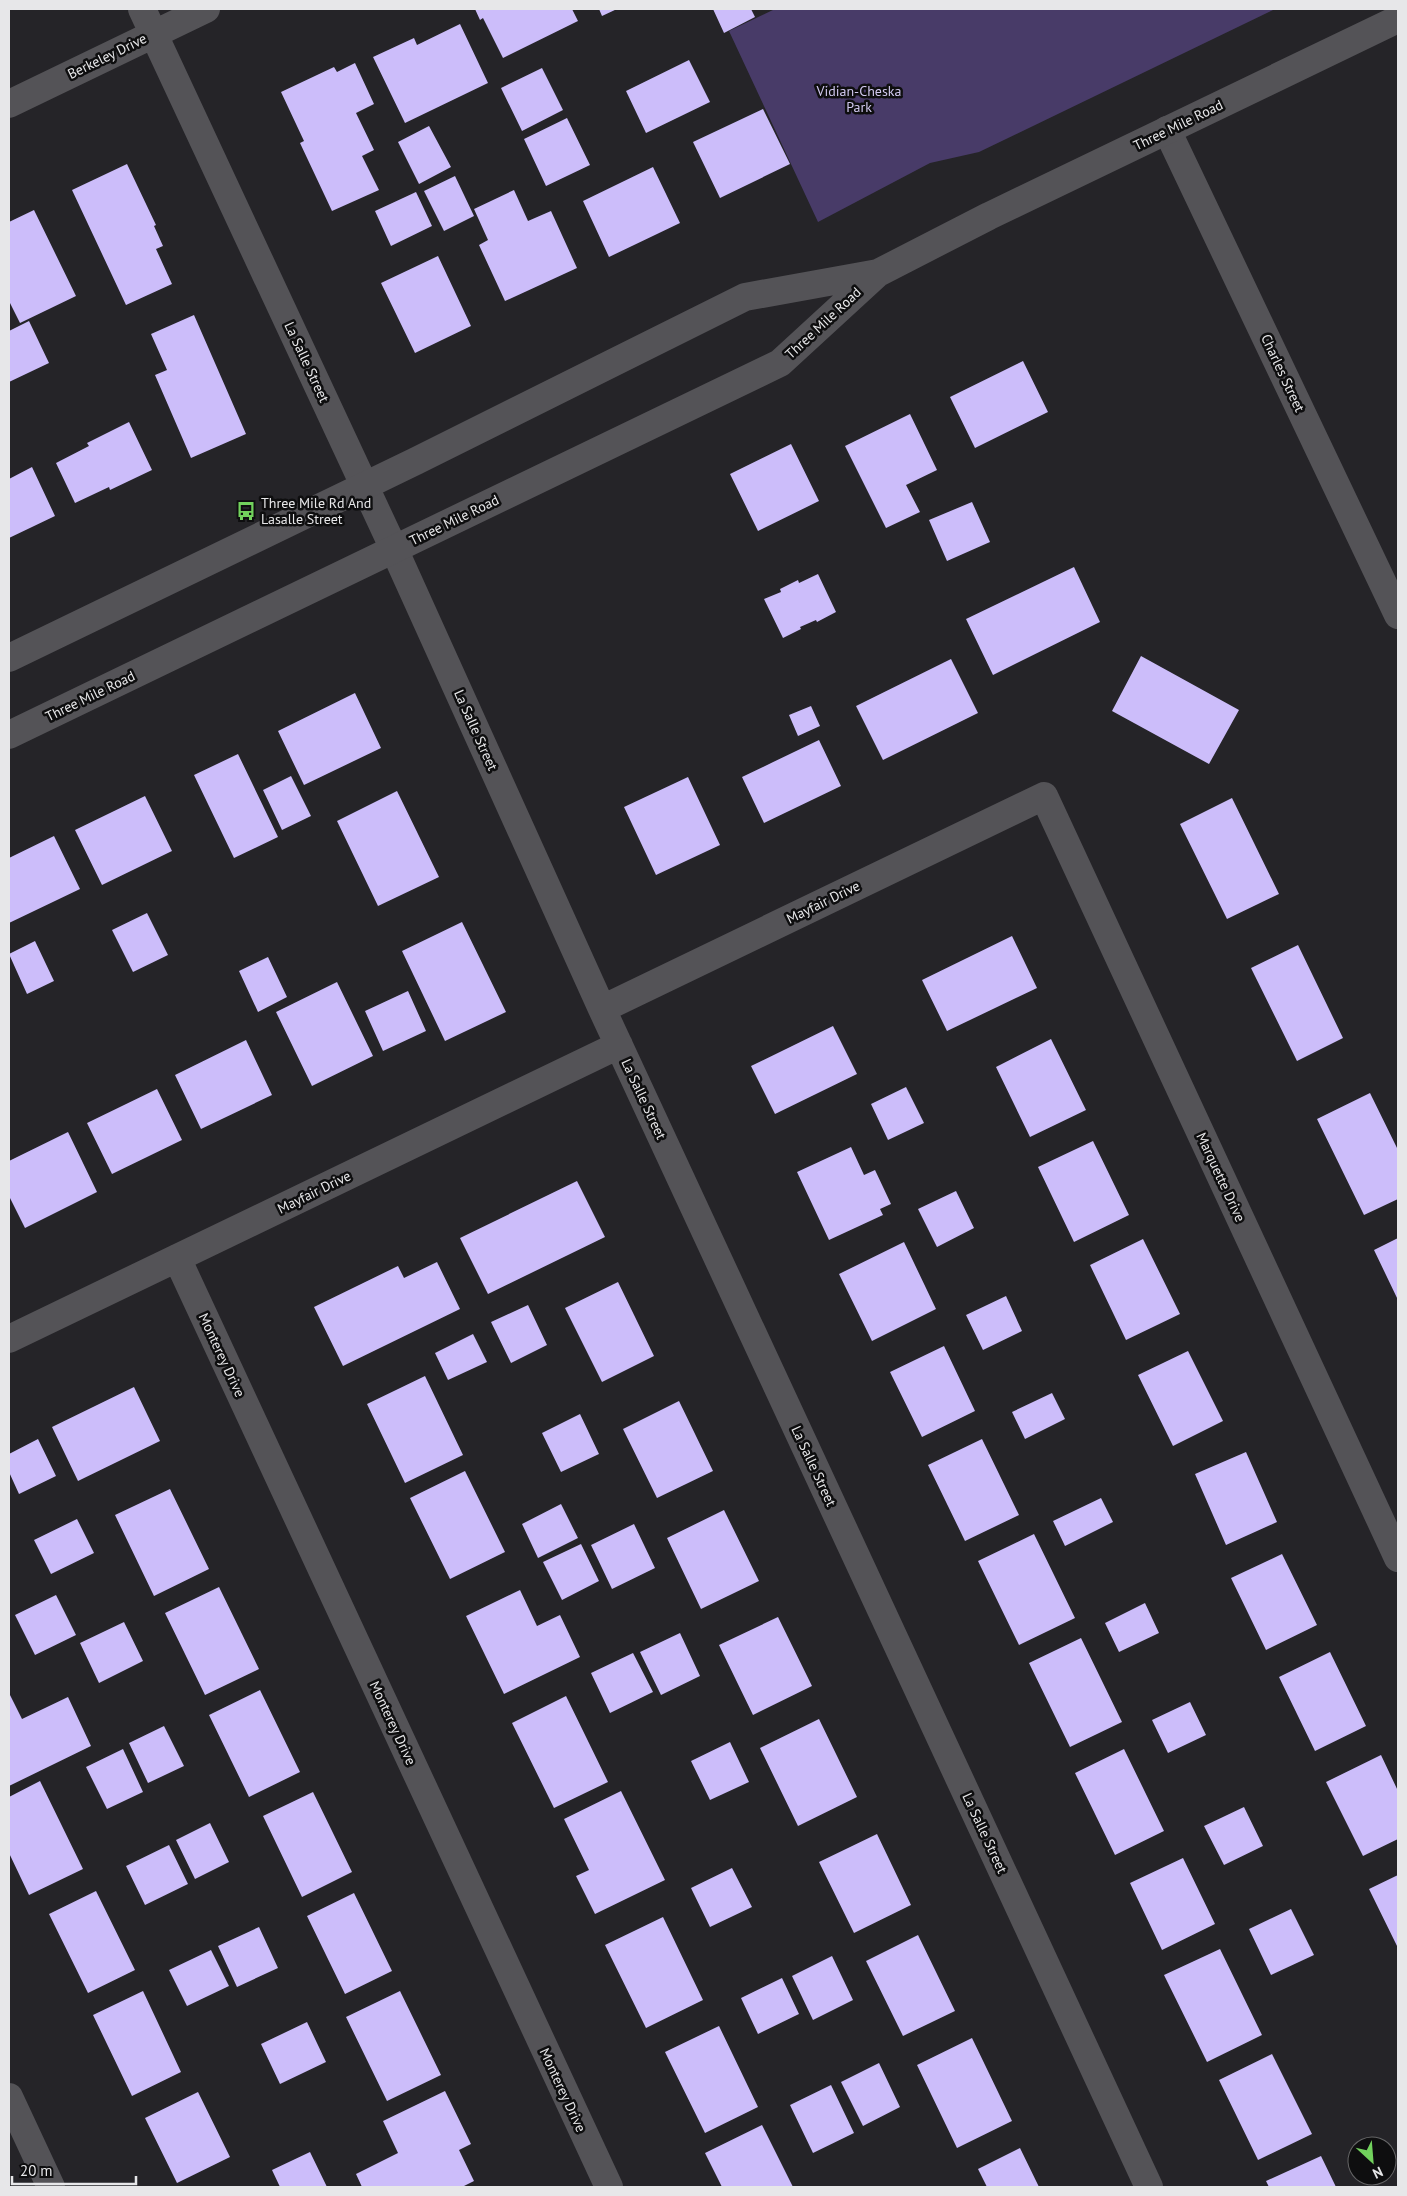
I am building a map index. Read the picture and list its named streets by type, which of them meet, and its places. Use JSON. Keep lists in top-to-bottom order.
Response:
{
  "streets": {
    "street": [
      "Berkeley Drive",
      "Three Mile Road",
      "La Salle Street",
      "Charles Street",
      "Mayfair Drive",
      "Marquette Drive",
      "Monterey Drive"
    ]
  },
  "crossings": [
    ["Berkeley Drive", "La Salle Street"],
    ["Three Mile Road", "La Salle Street"],
    ["Three Mile Road", "Charles Street"],
    ["La Salle Street", "Mayfair Drive"],
    ["Mayfair Drive", "Marquette Drive"],
    ["Mayfair Drive", "Monterey Drive"]
  ],
  "parks": ["Vidian-Cheska Park"],
  "places": {
    "bus stop": ["Three Mile Rd And Lasalle Street"]
  },
  "scale_bar": "20 m",
  "north": "bottom right"
}
